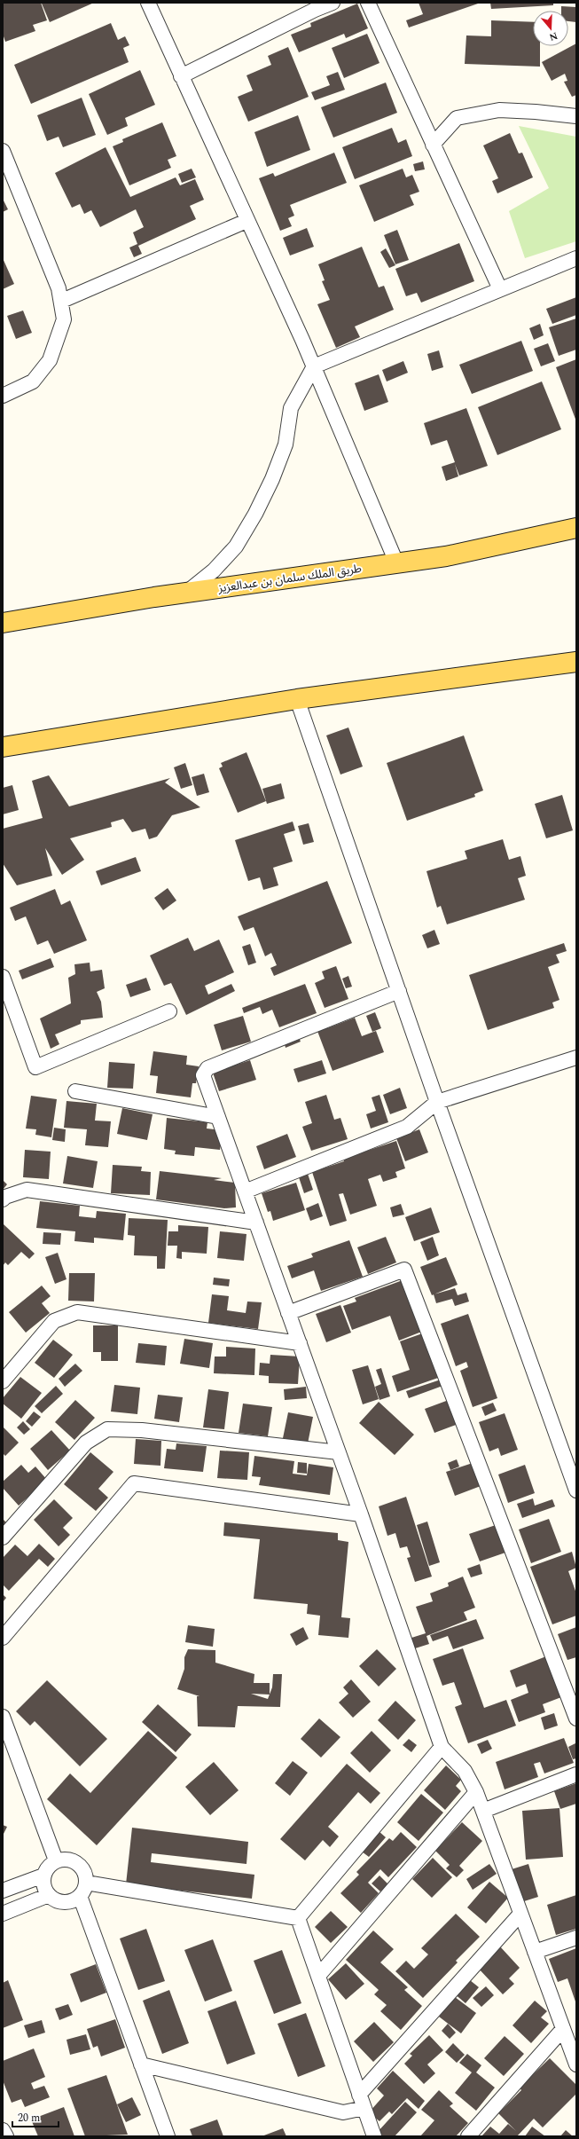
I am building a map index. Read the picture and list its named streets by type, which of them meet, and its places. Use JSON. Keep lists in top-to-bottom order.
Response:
{
  "streets": {
    "main road": ["طريق الملك سلمان بن عبدالعزيز"]
  },
  "scale_bar": "20 m",
  "north": "bottom"
}
